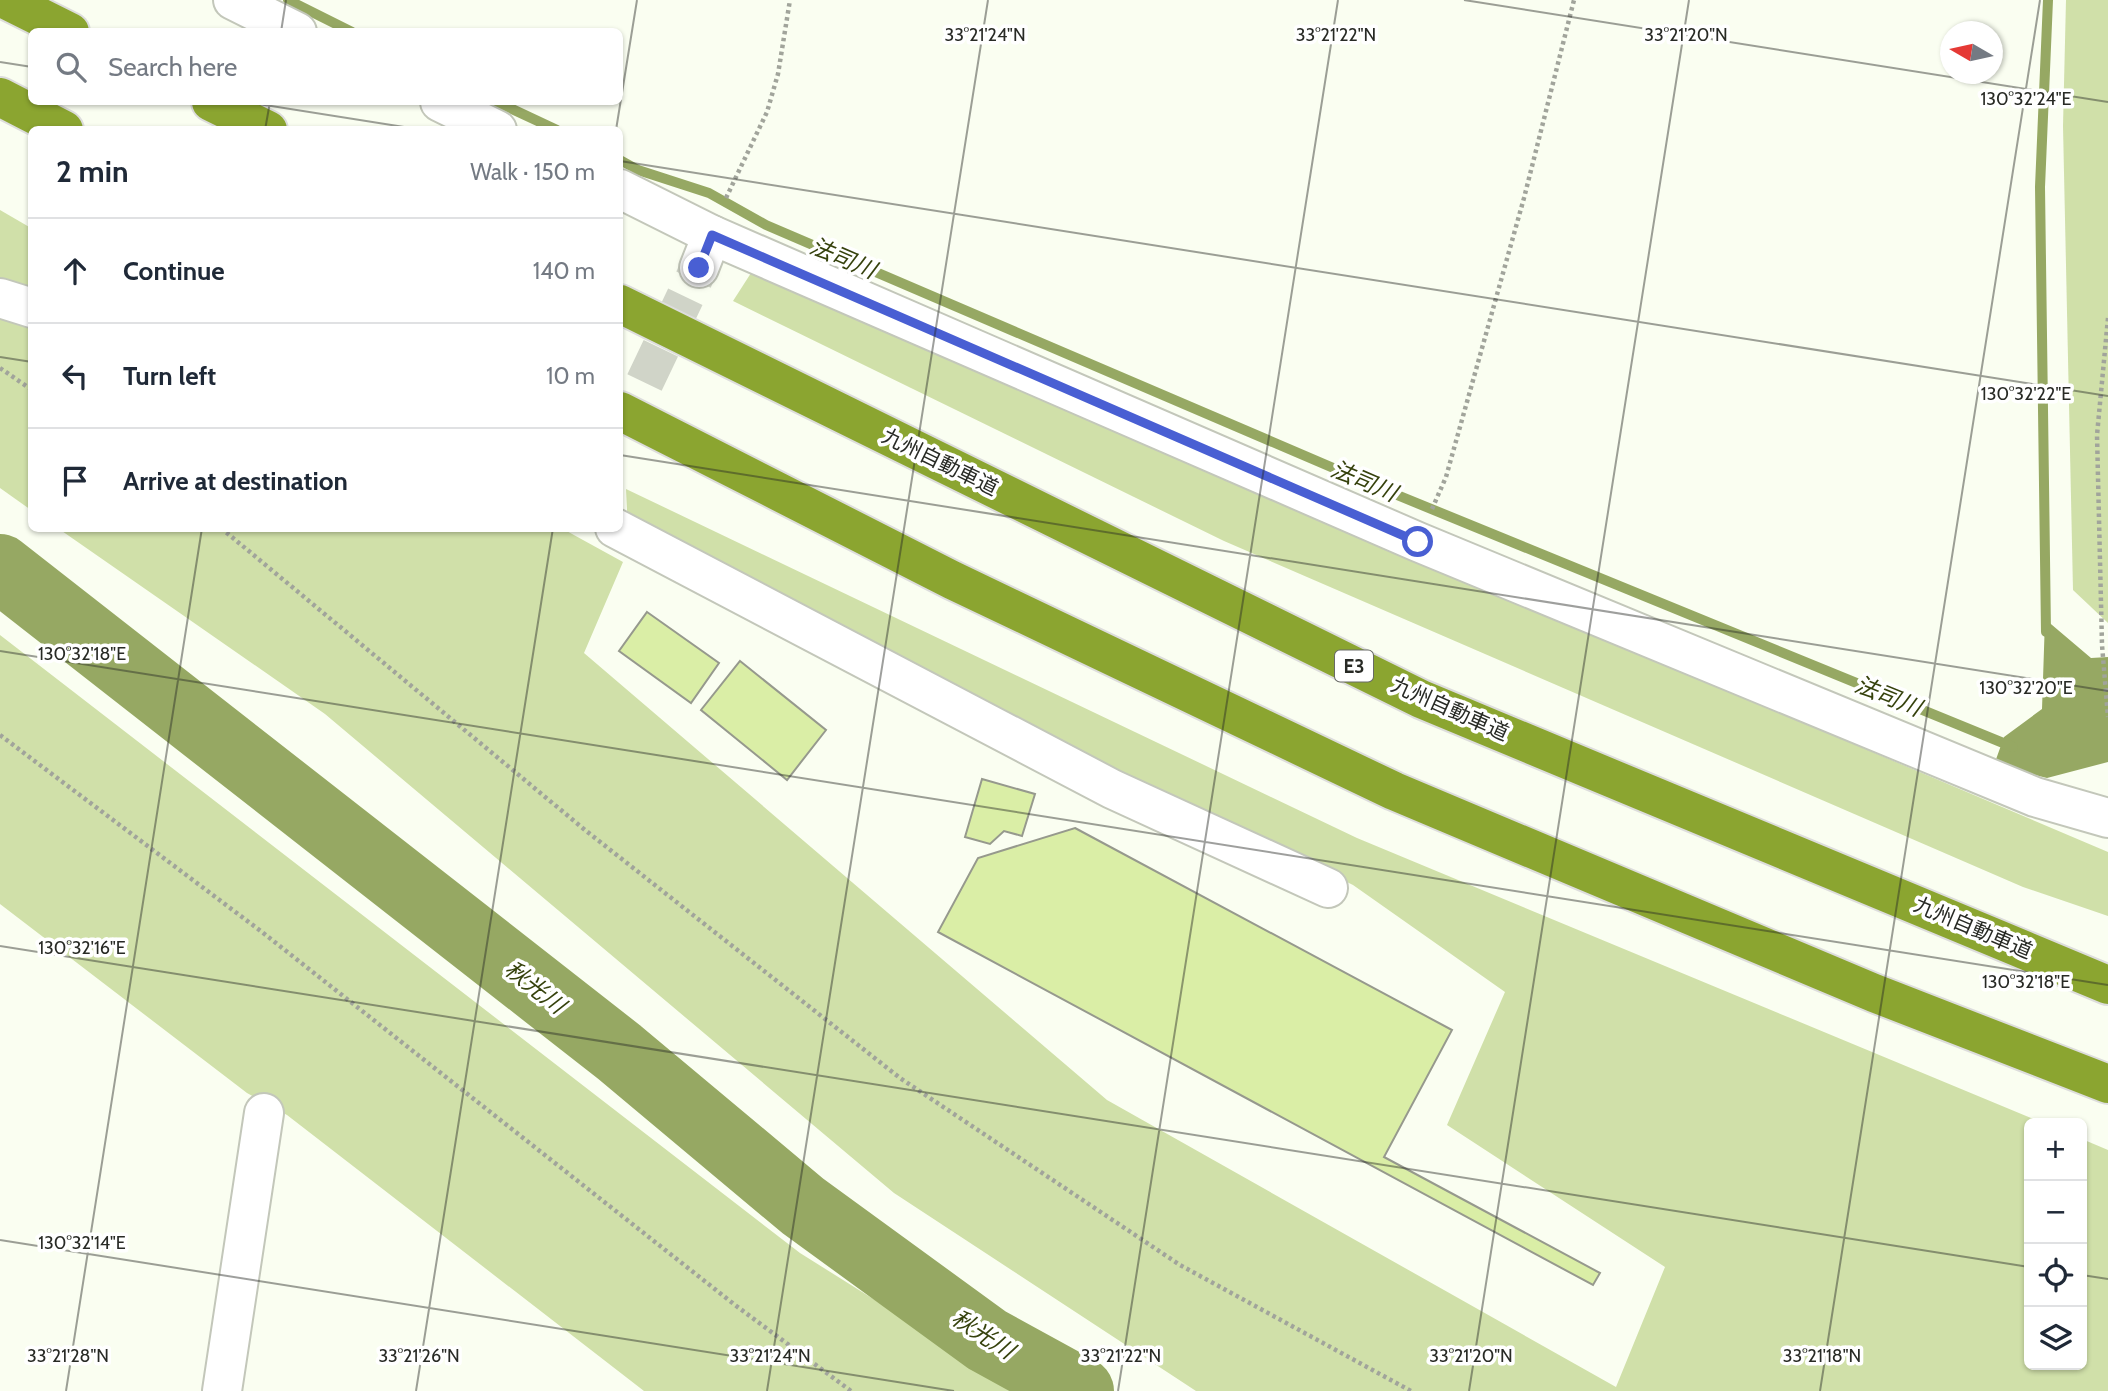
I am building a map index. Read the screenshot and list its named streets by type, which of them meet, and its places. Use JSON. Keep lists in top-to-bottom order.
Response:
{
  "streets": {
    "highway": ["九州自動車道", "E3"]
  },
  "water": ["法司川", "秋光川"],
  "north": "left",
  "page": {
    "search": "Search here",
    "heading": ["2 min", "Walk · 150 m"],
    "list": [
      ["Continue", "140 m"],
      ["Turn left", "10 m"],
      "Arrive at destination"
    ],
    "map_buttons": ["+", "−"]
  },
  "coordinates": [
    "33°21'24\"N",
    "33°21'22\"N",
    "33°21'20\"N",
    "130°32'24\"E",
    "130°32'22\"E",
    "130°32'18\"E",
    "130°32'20\"E",
    "130°32'16\"E",
    "130°32'14\"E",
    "33°21'28\"N",
    "33°21'26\"N",
    "33°21'18\"N"
  ]
}
